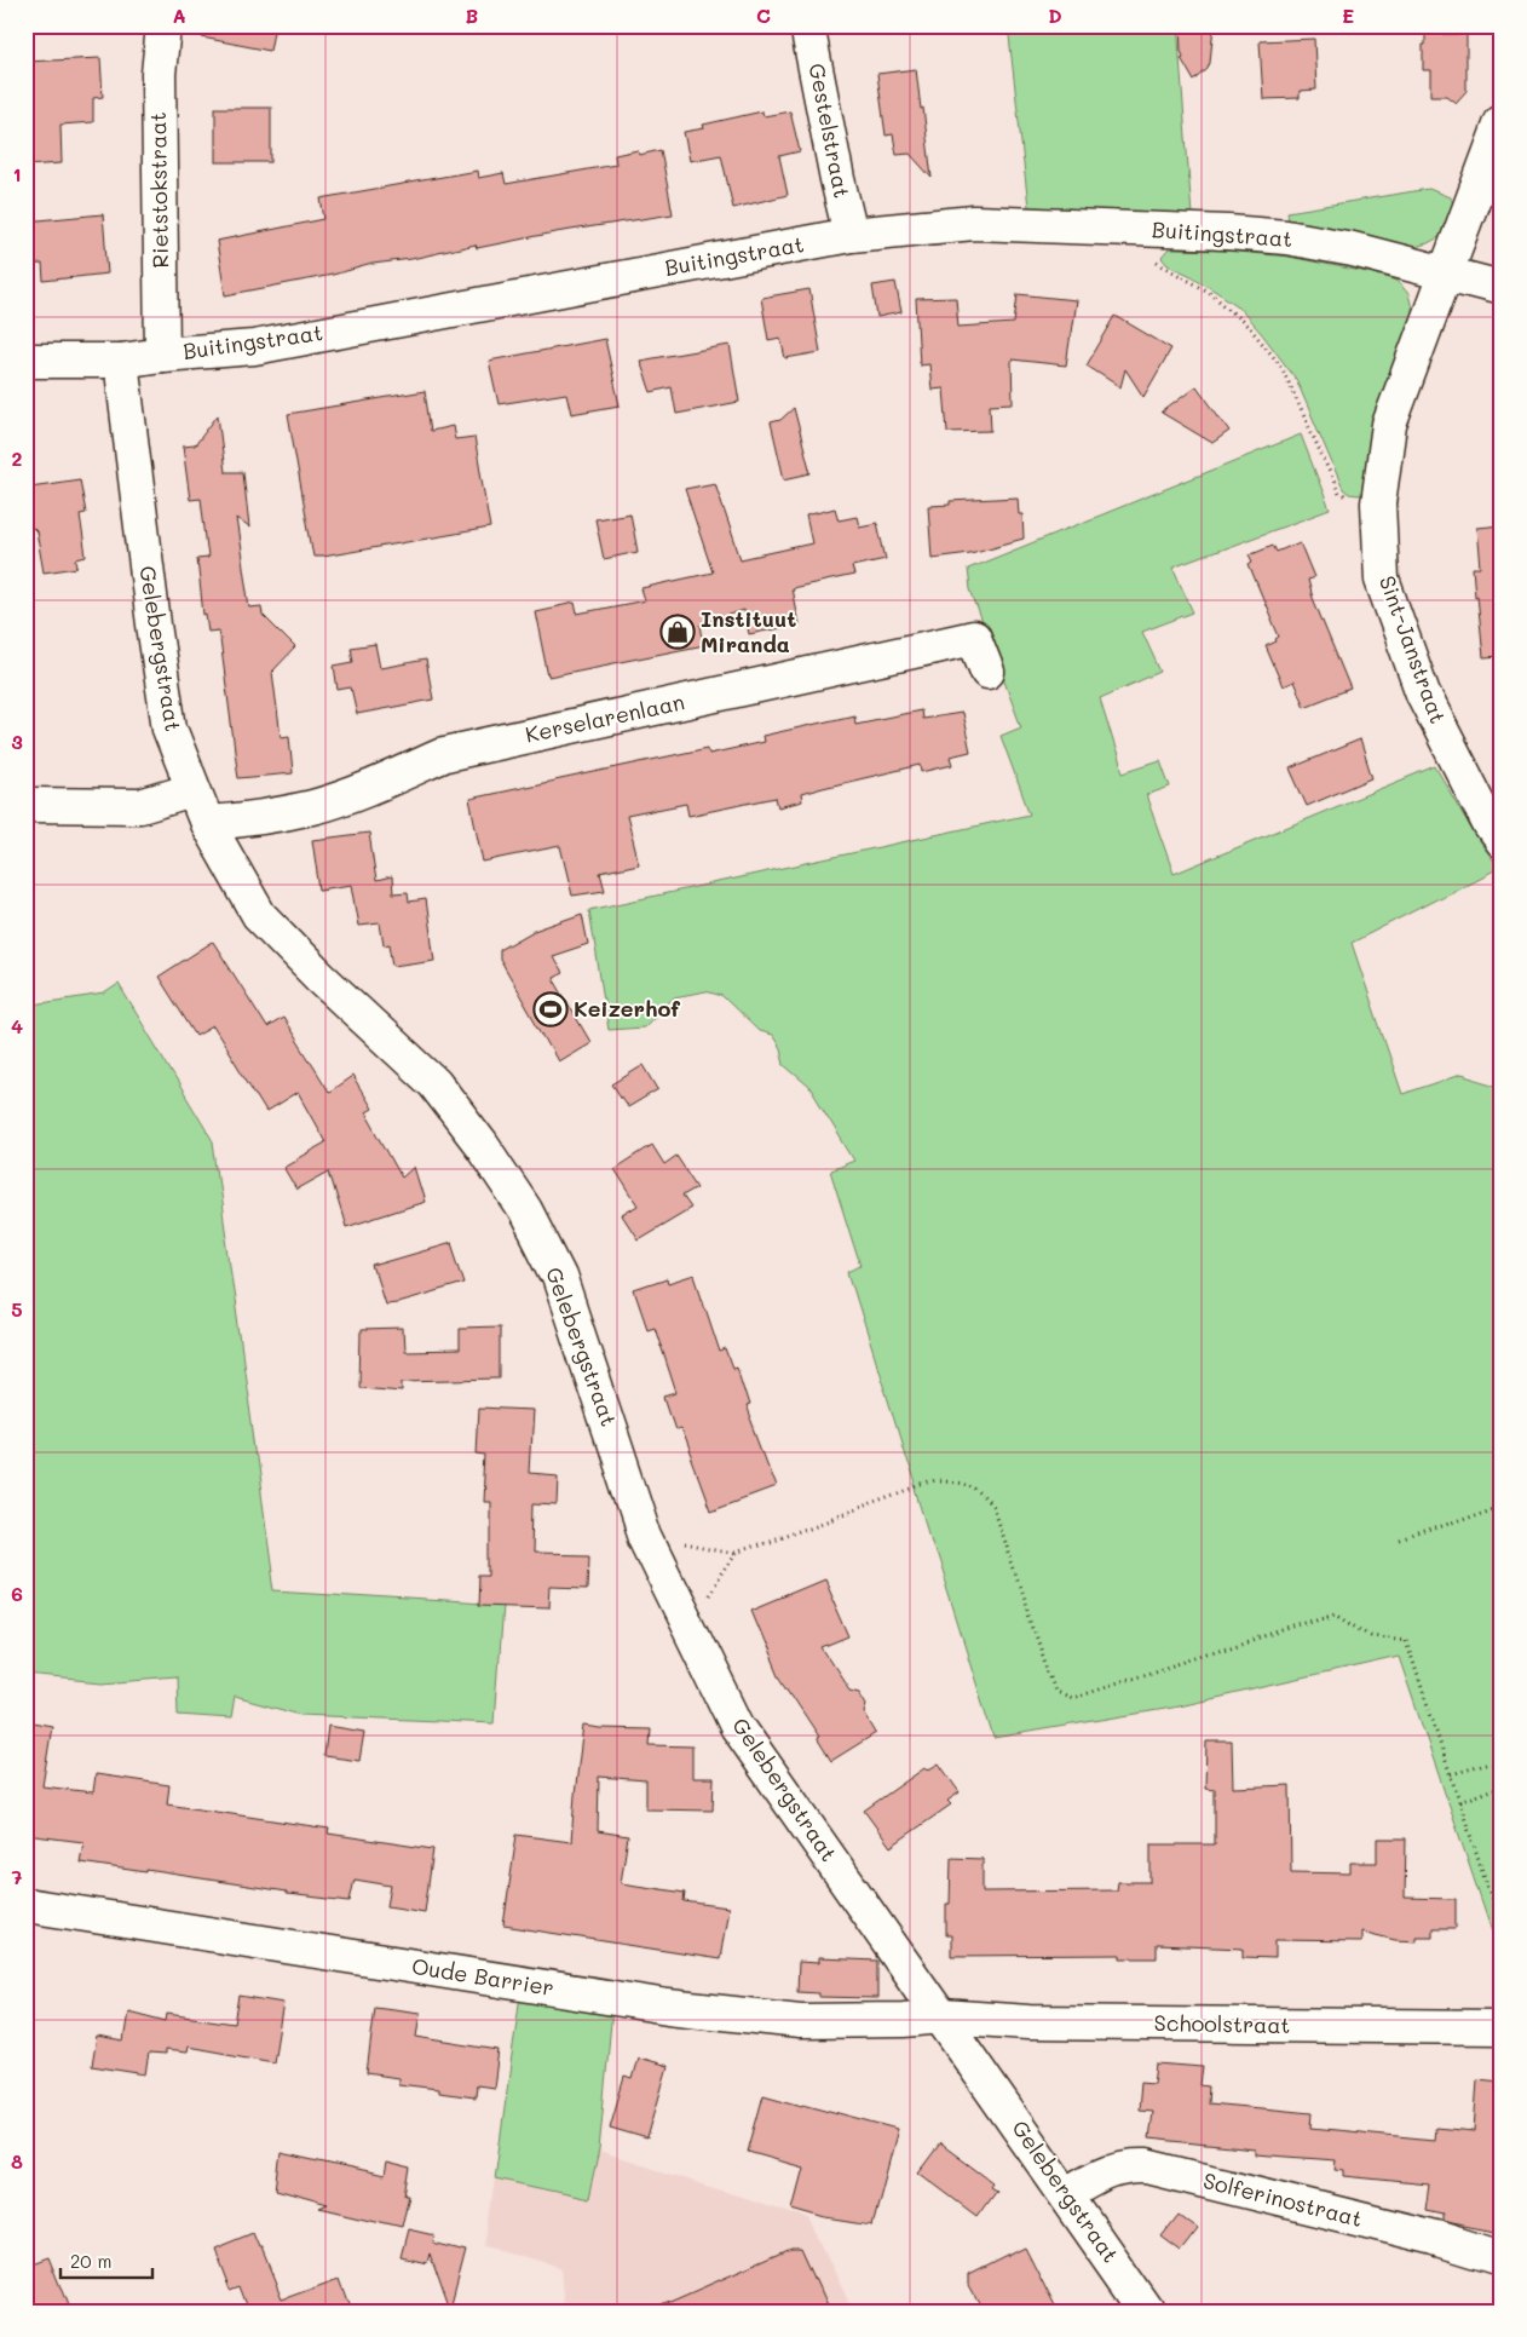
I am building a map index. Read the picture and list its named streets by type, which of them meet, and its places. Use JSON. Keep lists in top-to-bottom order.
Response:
{
  "streets": {
    "street": [
      "Gestelstraat",
      "Rietstokstraat",
      "Buitingstraat",
      "Gelebergstraat",
      "Sint-Janstraat",
      "Kerselarenlaan",
      "Oude Barrier",
      "Schoolstraat",
      "Solferinostraat"
    ]
  },
  "crossings": [
    ["Gestelstraat", "Buitingstraat"],
    ["Rietstokstraat", "Buitingstraat"],
    ["Buitingstraat", "Gelebergstraat"],
    ["Buitingstraat", "Sint-Janstraat"],
    ["Gelebergstraat", "Kerselarenlaan"],
    ["Gelebergstraat", "Oude Barrier"],
    ["Gelebergstraat", "Schoolstraat"],
    ["Gelebergstraat", "Solferinostraat"],
    ["Oude Barrier", "Schoolstraat"]
  ],
  "places": {
    "shop": ["Instituut Miranda"],
    "sports": ["Keizerhof"]
  },
  "scale_bar": "20 m",
  "grid": {
    "columns": [
      "A",
      "B",
      "C",
      "D",
      "E"
    ],
    "rows": [
      "1",
      "2",
      "3",
      "4",
      "5",
      "6",
      "7",
      "8"
    ]
  }
}
